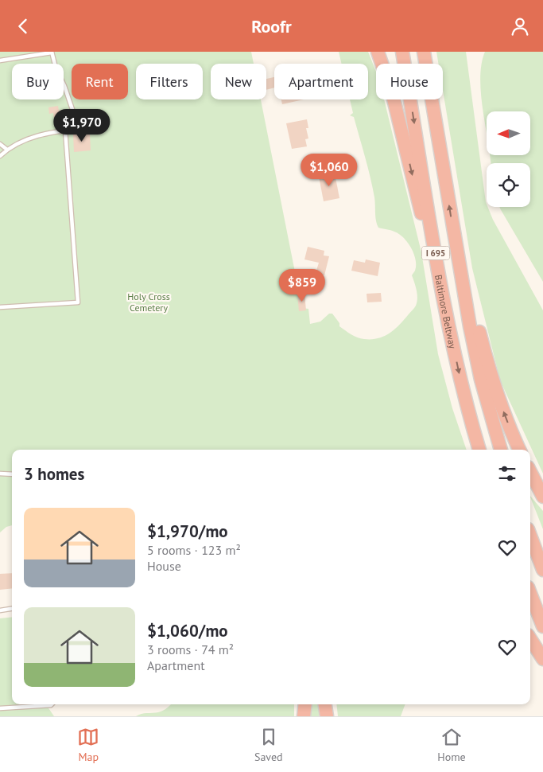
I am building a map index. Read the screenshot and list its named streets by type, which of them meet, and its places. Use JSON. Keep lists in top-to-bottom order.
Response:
{
  "streets": {
    "highway": ["I 695", "Baltimore Beltway"]
  },
  "parks": ["Holy Cross Cemetery"],
  "north": "left",
  "page": {
    "header": "Roofr",
    "chip": [
      "Buy",
      "Rent",
      "Filters",
      "New",
      "Apartment",
      "House"
    ],
    "price": ["$1,970", "$1,060", "$859"],
    "heading": "3 homes",
    "list": [
      {
        "name": "$1,970/mo",
        "note": "5 rooms · 123 m² · House"
      },
      {
        "name": "$1,060/mo",
        "note": "3 rooms · 74 m² · Apartment"
      }
    ],
    "tabs": ["Map", "Saved", "Home"]
  }
}
